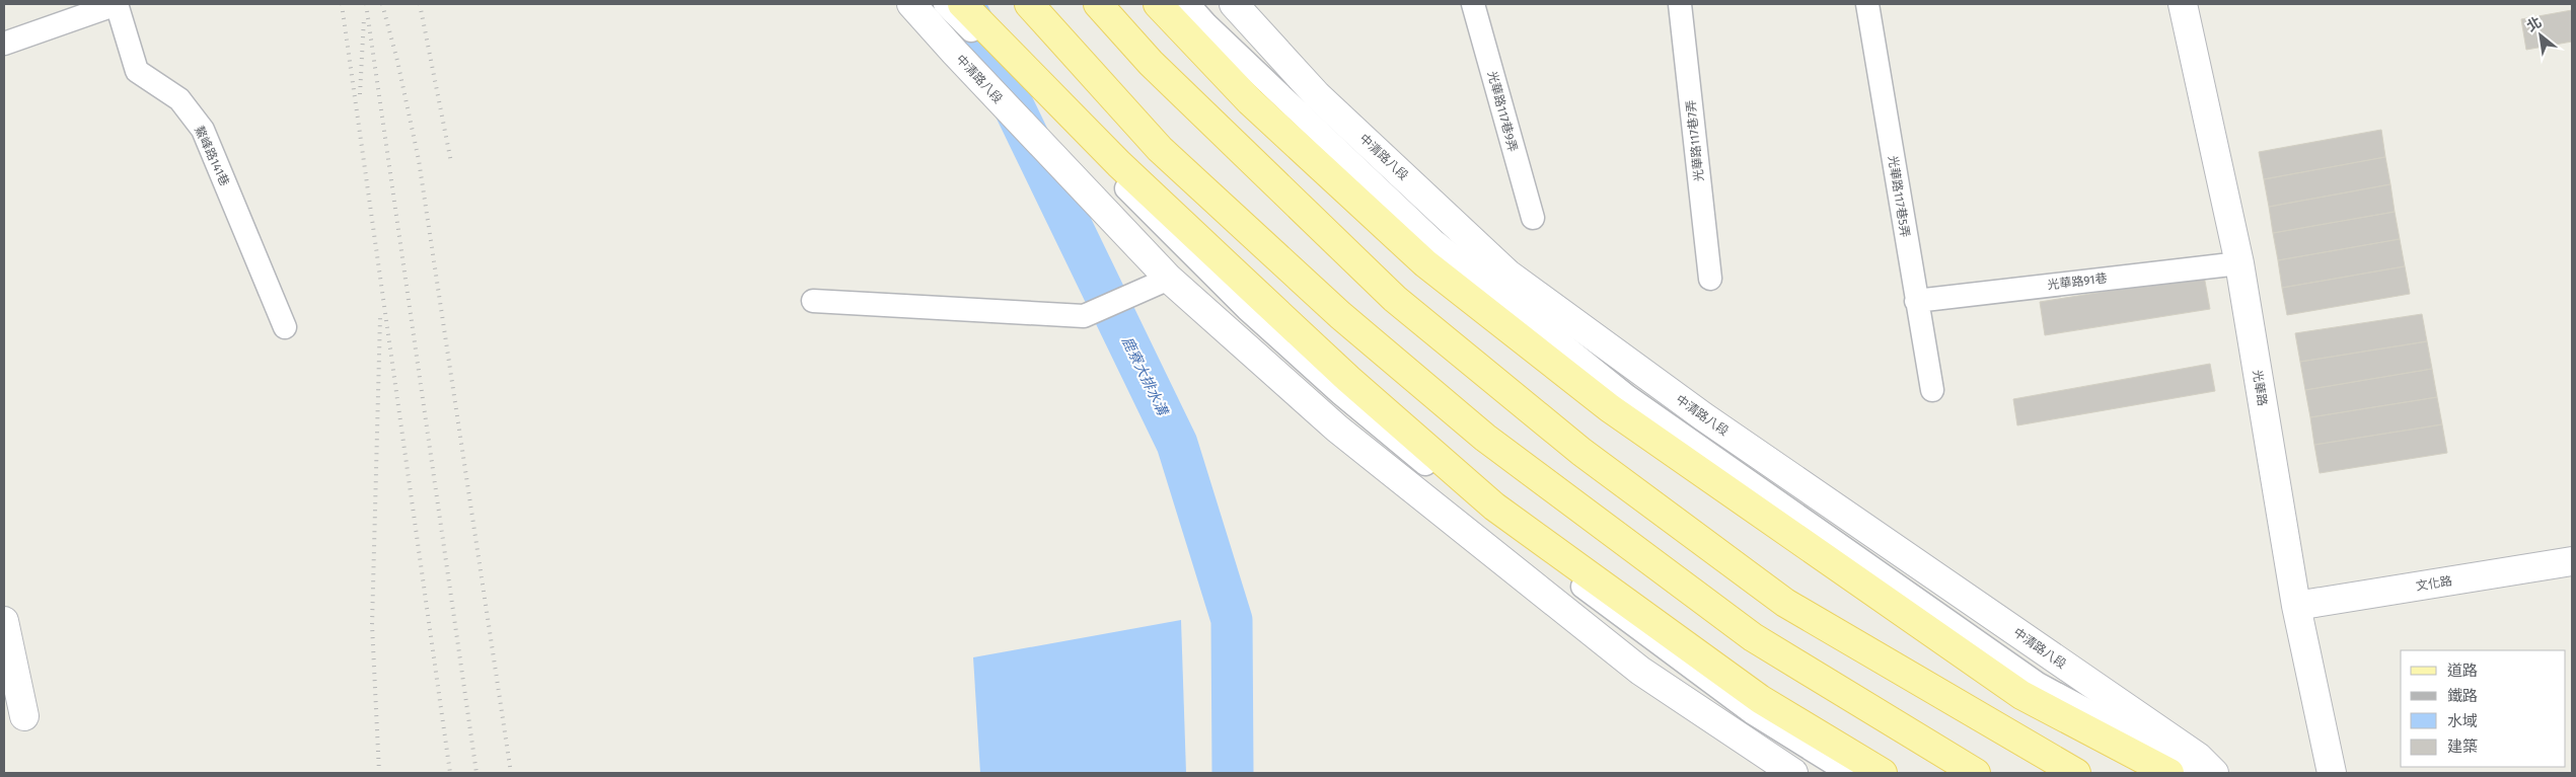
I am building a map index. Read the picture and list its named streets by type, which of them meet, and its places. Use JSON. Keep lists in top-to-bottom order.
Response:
{
  "streets": {
    "street": ["中清路八段", "光華路", "文化路"],
    "lane": [
      "光華路117巷9弄",
      "光華路117巷7弄",
      "鰲峰路141巷",
      "光華路117巷5弄",
      "光華路91巷"
    ]
  },
  "crossings": [
    ["光華路117巷5弄", "光華路91巷"],
    ["光華路91巷", "光華路"],
    ["光華路", "文化路"]
  ],
  "water": ["鹿寮大排水溝"],
  "legend": [
    "道路",
    "鐵路",
    "水域",
    "建築"
  ],
  "north": "top left"
}
